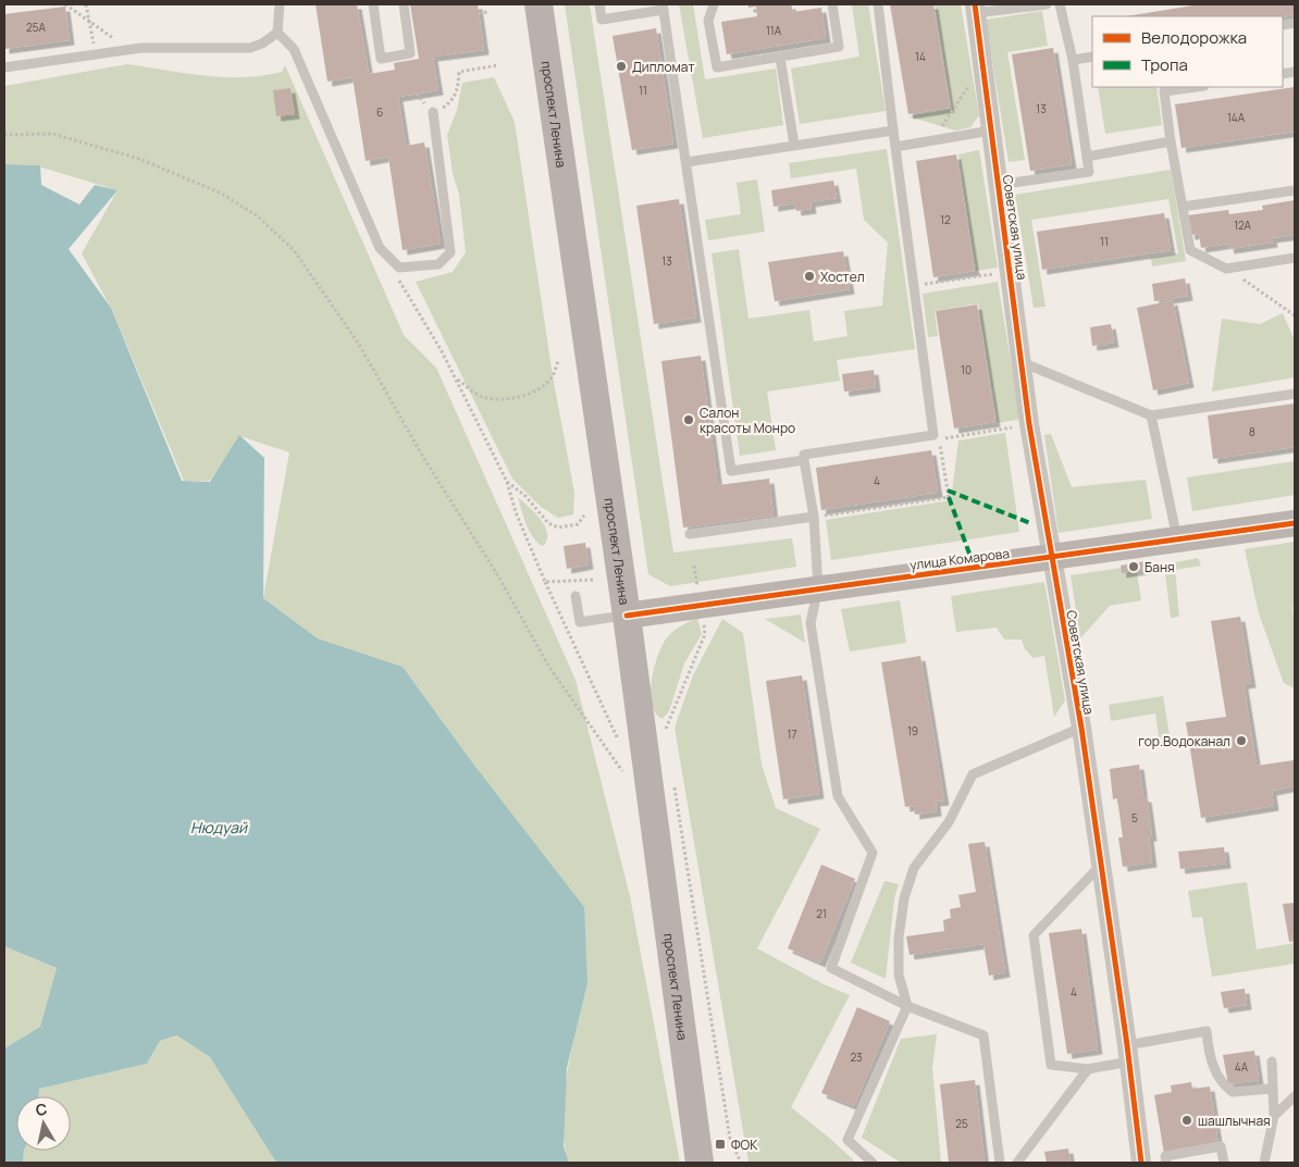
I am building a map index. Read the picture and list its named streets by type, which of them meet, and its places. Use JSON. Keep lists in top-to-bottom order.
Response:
{
  "streets": {
    "main road": ["проспект Ленина"],
    "street": ["Советская улица", "улица Комарова"]
  },
  "crossings": [
    ["проспект Ленина", "улица Комарова"],
    ["Советская улица", "улица Комарова"]
  ],
  "water": ["Нюдуай"],
  "places": {
    "other": [
      "Дипломат",
      "Хостел",
      "Салон красоты Монро",
      "Баня",
      "гор.Водоканал",
      "шашлычная"
    ],
    "transit": ["ФОК"]
  },
  "house_numbers": [
    "25А",
    "11А",
    "14",
    "11",
    "13",
    "6",
    "14А",
    "12",
    "12А",
    "11",
    "13",
    "10",
    "8",
    "4",
    "19",
    "17",
    "5",
    "21",
    "4",
    "23",
    "4А",
    "25"
  ],
  "legend": ["Велодорожка", "Тропа"],
  "north": "top"
}
